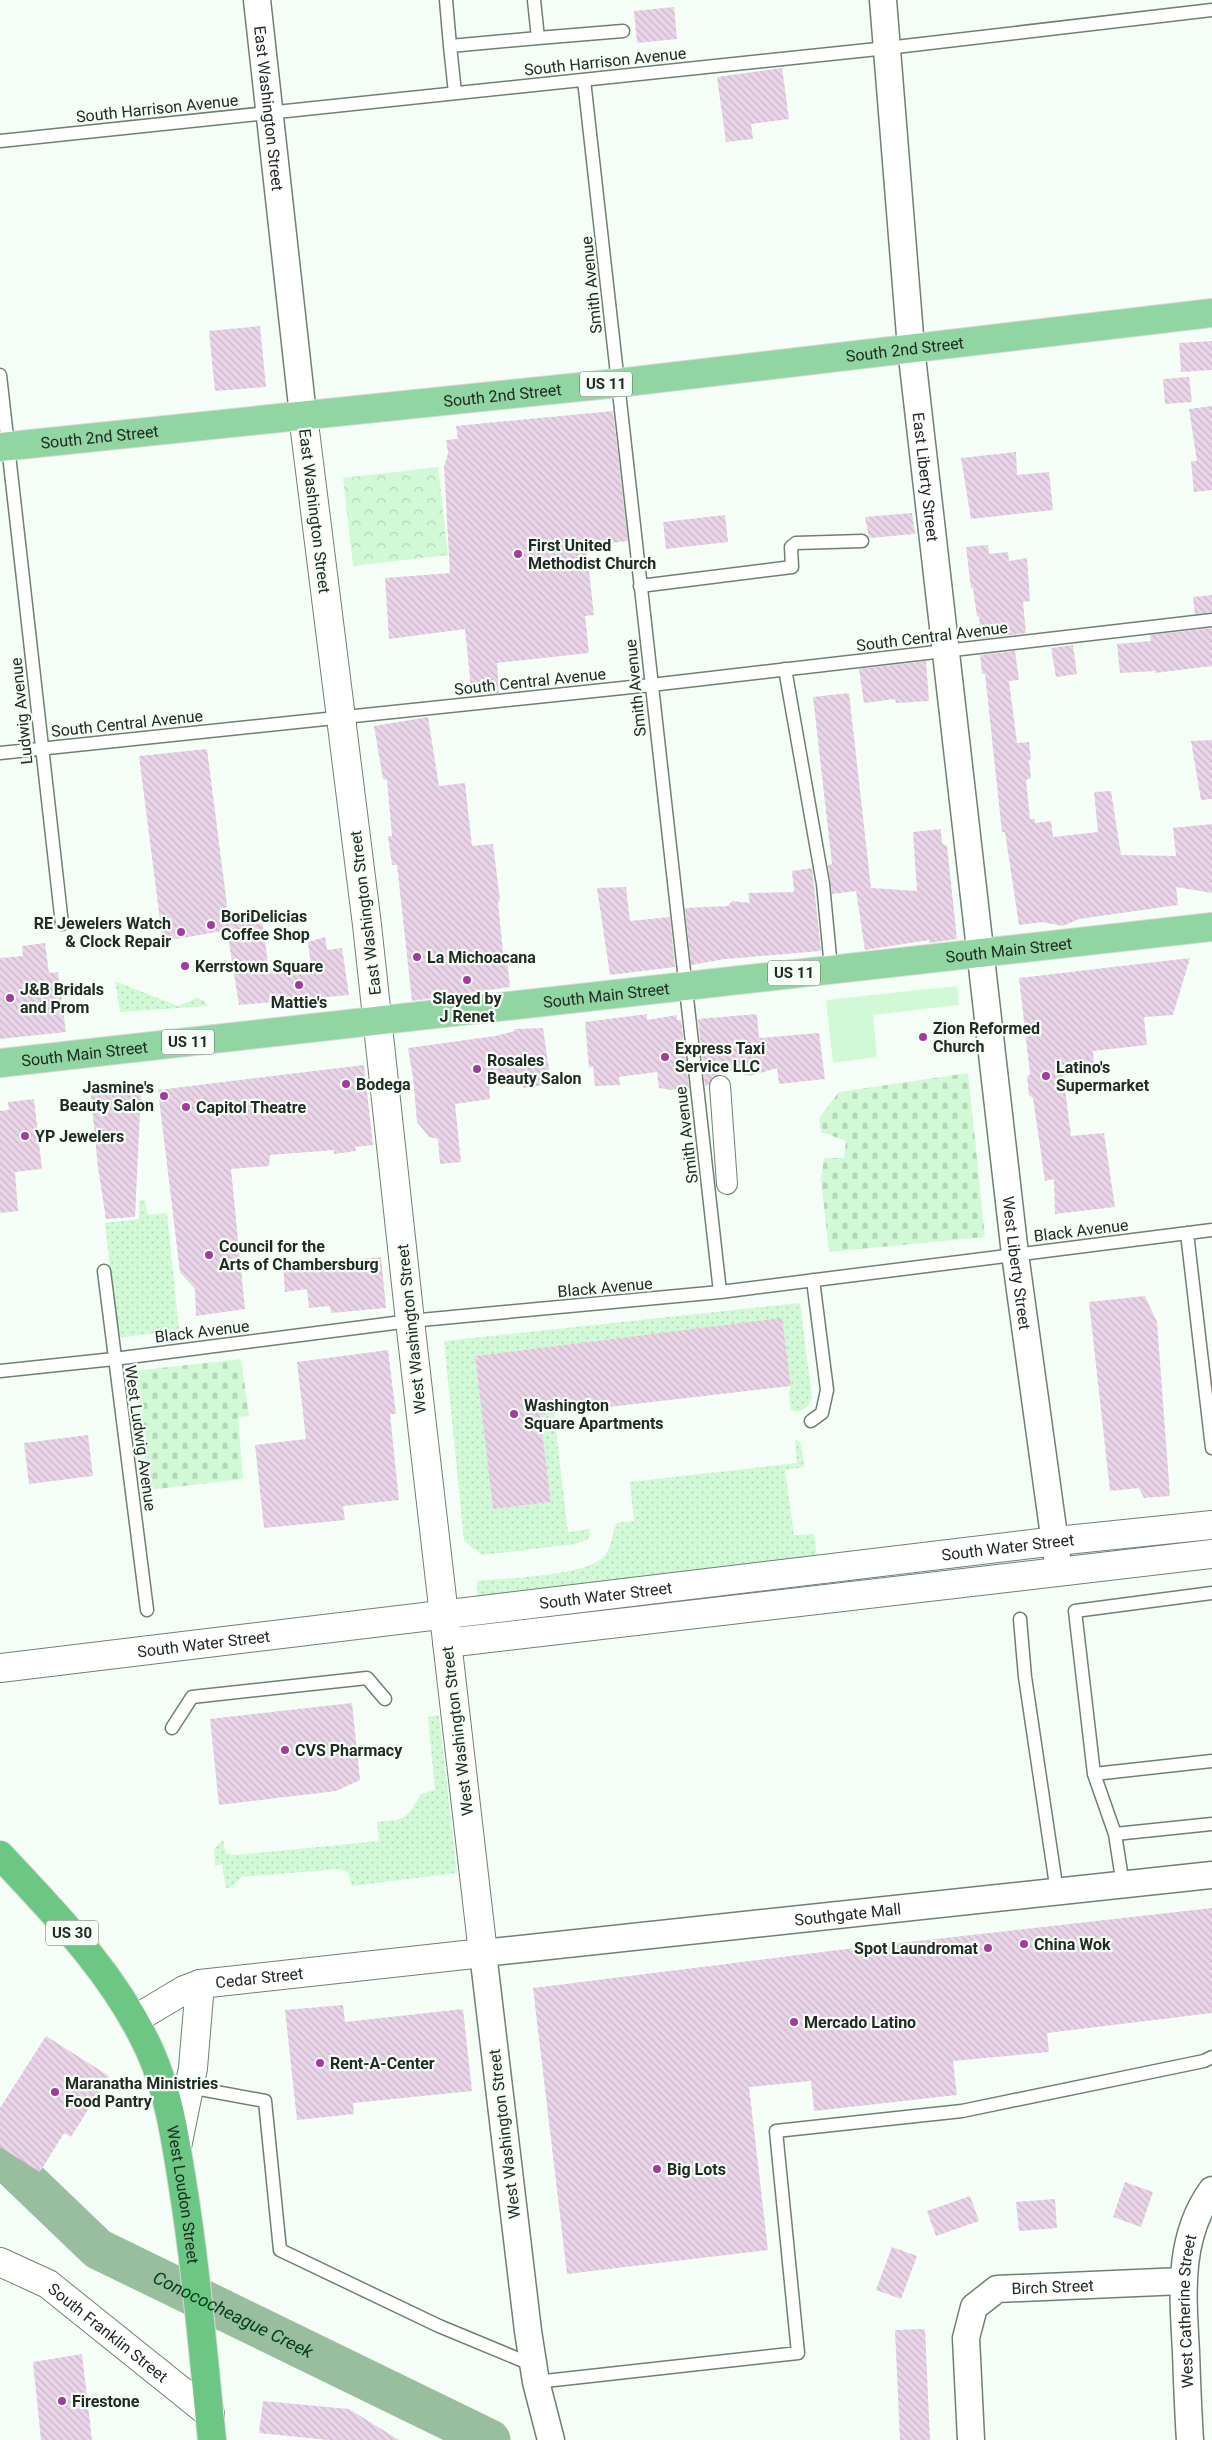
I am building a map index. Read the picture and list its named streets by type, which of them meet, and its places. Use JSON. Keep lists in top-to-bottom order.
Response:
{
  "streets": {
    "highway": ["US 30", "West Loudon Street"],
    "main road": ["South 2nd Street", "US 11", "South Main Street"],
    "street": [
      "East Washington Street",
      "East Liberty Street",
      "West Liberty Street",
      "West Washington Street",
      "South Water Street",
      "Southgate Mall",
      "Cedar Street",
      "Birch Street",
      "West Catherine Street",
      "South Franklin Street"
    ],
    "lane": [
      "South Harrison Avenue",
      "Smith Avenue",
      "South Central Avenue",
      "Ludwig Avenue",
      "Black Avenue",
      "West Ludwig Avenue"
    ]
  },
  "crossings": [
    ["South Harrison Avenue", "East Washington Street"],
    ["South Harrison Avenue", "Smith Avenue"],
    ["South Harrison Avenue", "East Liberty Street"],
    ["East Washington Street", "South 2nd Street"],
    ["East Washington Street", "South Central Avenue"],
    ["East Washington Street", "South Main Street"],
    ["East Washington Street", "West Washington Street"],
    ["Smith Avenue", "South 2nd Street"],
    ["Smith Avenue", "South Central Avenue"],
    ["Smith Avenue", "South Main Street"],
    ["Smith Avenue", "Black Avenue"],
    ["South 2nd Street", "East Liberty Street"],
    ["South 2nd Street", "Ludwig Avenue"],
    ["East Liberty Street", "South Central Avenue"],
    ["East Liberty Street", "South Main Street"],
    ["East Liberty Street", "West Liberty Street"],
    ["South Central Avenue", "Ludwig Avenue"],
    ["South Main Street", "West Liberty Street"],
    ["South Main Street", "West Washington Street"],
    ["Black Avenue", "West Liberty Street"],
    ["Black Avenue", "West Washington Street"],
    ["Black Avenue", "West Ludwig Avenue"],
    ["West Liberty Street", "South Water Street"],
    ["West Washington Street", "South Water Street"],
    ["West Washington Street", "Southgate Mall"],
    ["West Washington Street", "Cedar Street"],
    ["Southgate Mall", "Cedar Street"],
    ["Cedar Street", "West Loudon Street"],
    ["West Loudon Street", "South Franklin Street"],
    ["Birch Street", "West Catherine Street"]
  ],
  "water": ["Conococheague Creek"],
  "places": [
    "First United Methodist Church",
    "BoriDelicias Coffee Shop",
    "RE Jewelers Watch & Clock Repair",
    "La Michoacana",
    "Kerrstown Square",
    "Slayed by J Renet",
    "Mattie's",
    "J&B Bridals and Prom",
    "Zion Reformed Church",
    "Express Taxi Service LLC",
    "Rosales Beauty Salon",
    "Latino's Supermarket",
    "Bodega",
    "Jasmine's Beauty Salon",
    "Capitol Theatre",
    "YP Jewelers",
    "Council for the Arts of Chambersburg",
    "Washington Square Apartments",
    "CVS Pharmacy",
    "China Wok",
    "Spot Laundromat",
    "Mercado Latino",
    "Rent-A-Center",
    "Maranatha Ministries Food Pantry",
    "Big Lots",
    "Firestone"
  ]
}
